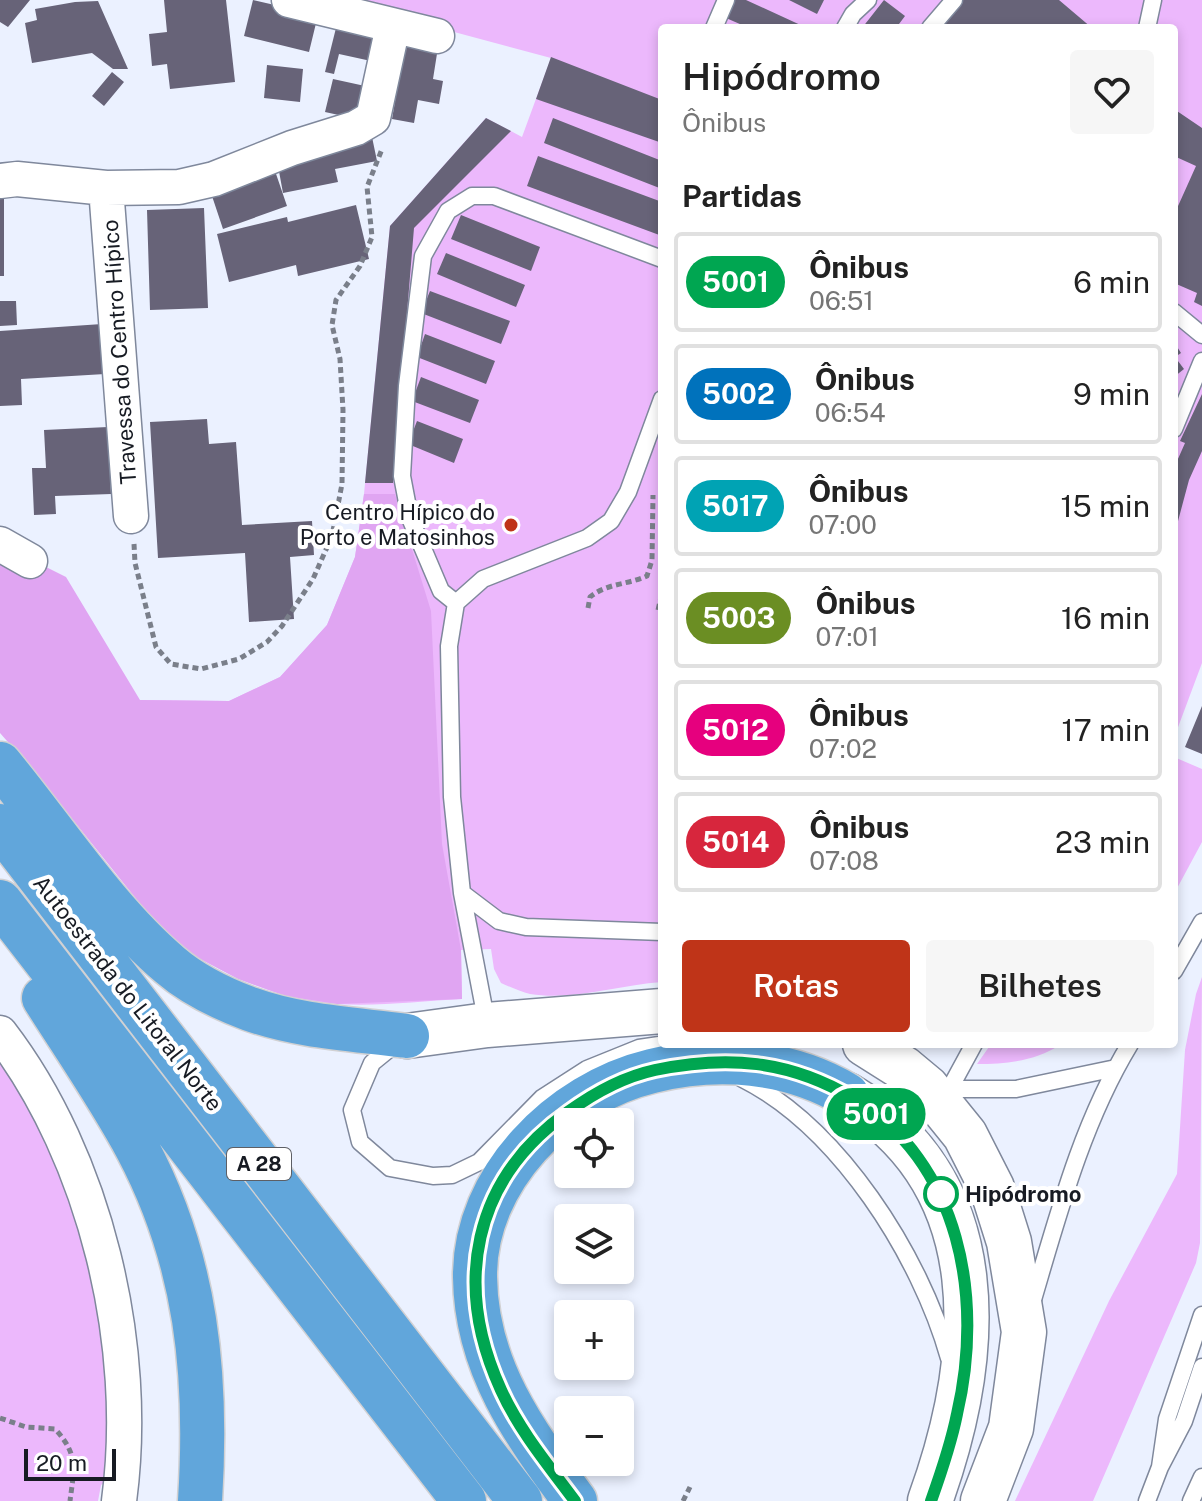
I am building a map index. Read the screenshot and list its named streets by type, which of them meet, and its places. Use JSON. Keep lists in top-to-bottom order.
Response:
{
  "streets": {
    "highway": ["Autoestrada do Litoral Norte", "A 28"],
    "street": ["Travessa do Centro Hípico"]
  },
  "places": ["Centro Hípico do Porto e Matosinhos", "Hipódromo"],
  "lines": ["bus line 5001"],
  "scale_bar": "20 m",
  "page": {
    "on_map": "5001",
    "heading": [
      ["Hipódromo", "Ônibus"],
      "Partidas"
    ],
    "list": [
      {
        "mark": "5001",
        "name": "Ônibus",
        "note": "06:51",
        "value": "6 min"
      },
      {
        "mark": "5002",
        "name": "Ônibus",
        "note": "06:54",
        "value": "9 min"
      },
      {
        "mark": "5017",
        "name": "Ônibus",
        "note": "07:00",
        "value": "15 min"
      },
      {
        "mark": "5003",
        "name": "Ônibus",
        "note": "07:01",
        "value": "16 min"
      },
      {
        "mark": "5012",
        "name": "Ônibus",
        "note": "07:02",
        "value": "17 min"
      },
      {
        "mark": "5014",
        "name": "Ônibus",
        "note": "07:08",
        "value": "23 min"
      }
    ],
    "buttons": ["Rotas", "Bilhetes"],
    "map_buttons": ["+", "−"],
    "scale": "20 m"
  }
}
